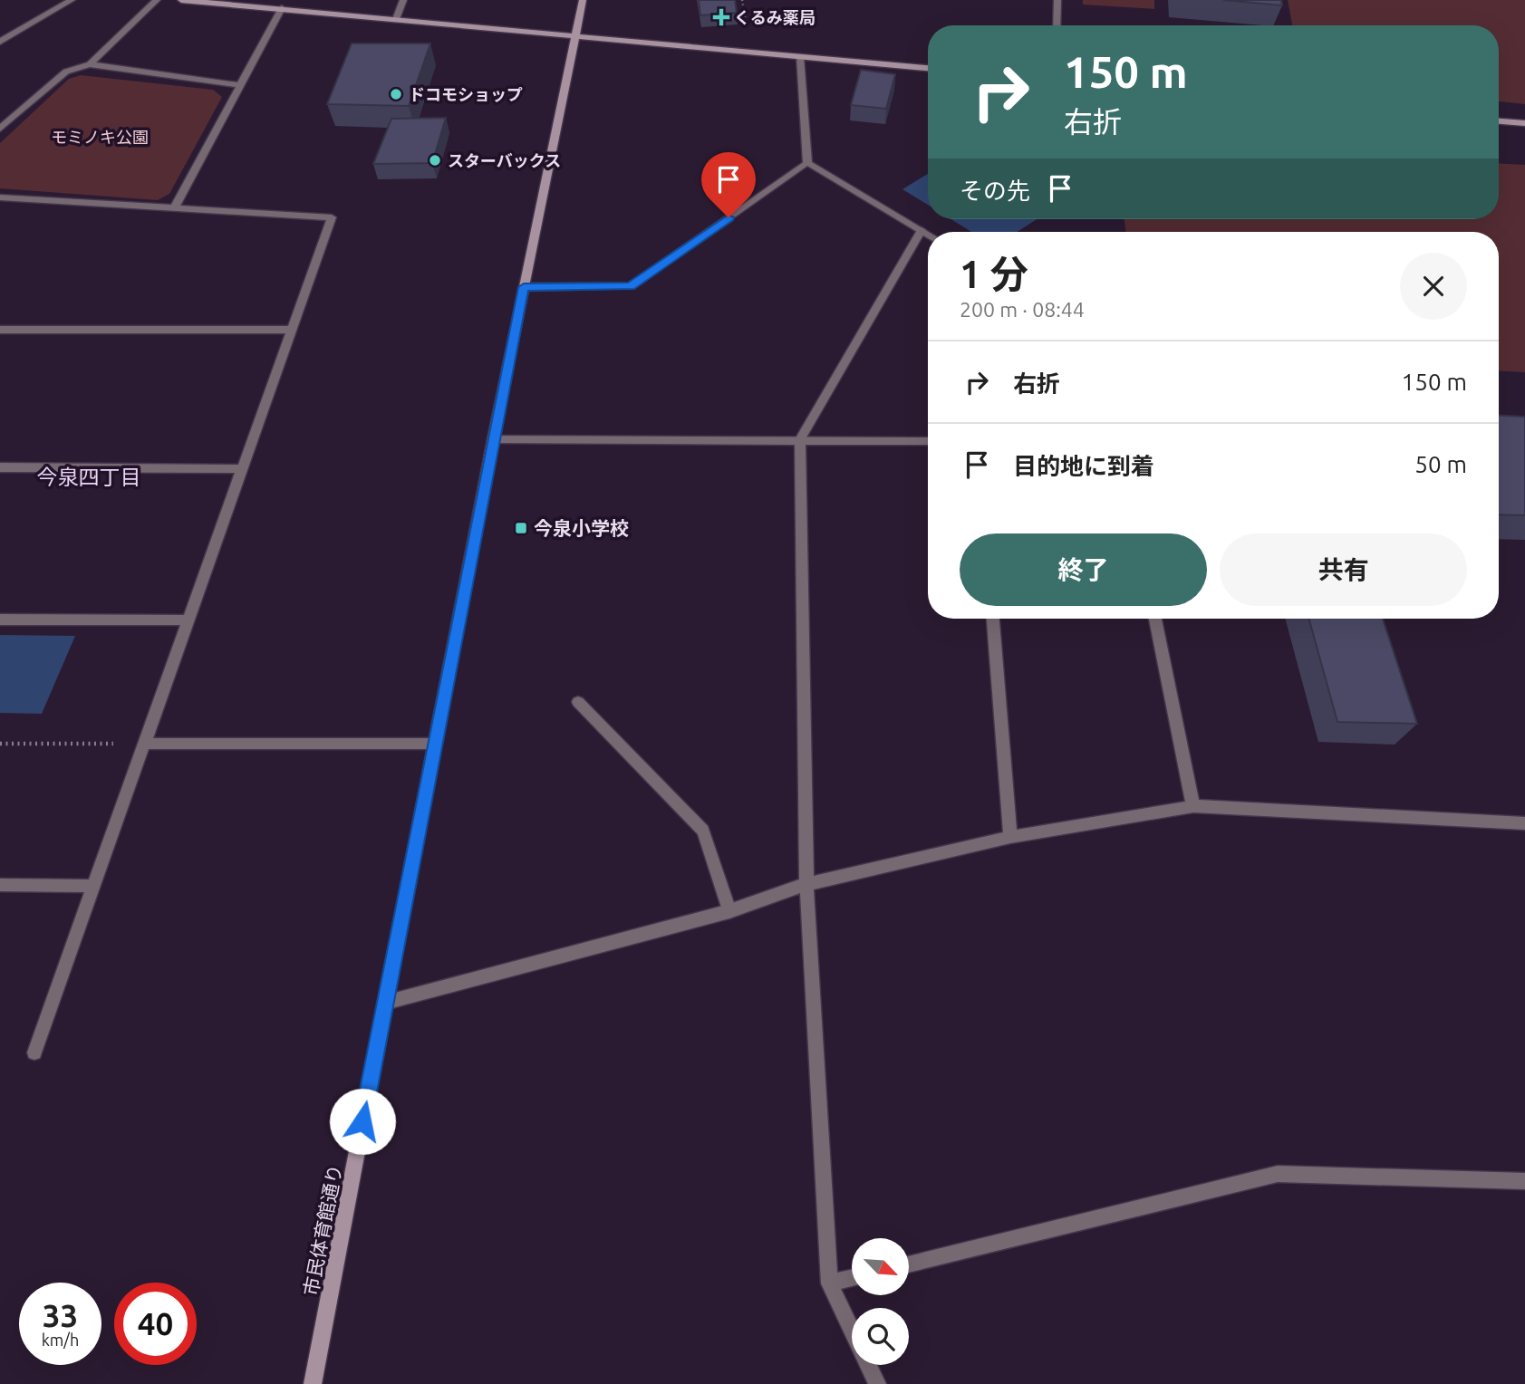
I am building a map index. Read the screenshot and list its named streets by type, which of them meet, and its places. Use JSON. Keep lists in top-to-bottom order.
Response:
{
  "streets": {
    "street": ["市民体育館通り"]
  },
  "districts": ["今泉四丁目"],
  "parks": ["モミノキ公園"],
  "places": {
    "health": ["くるみ薬局"],
    "other": ["ドコモショップ", "スターバックス"],
    "transit": ["今泉小学校"]
  },
  "north": "bottom right",
  "page": {
    "turn": ["150 m", "右折"],
    "then": "その先",
    "heading": ["1 分", "200 m · 08:44"],
    "list": [
      {
        "name": "右折",
        "value": "150 m"
      },
      {
        "name": "目的地に到着",
        "value": "50 m"
      }
    ],
    "buttons": ["終了", "共有"],
    "speed": "33 km/h",
    "limit": "40"
  }
}
